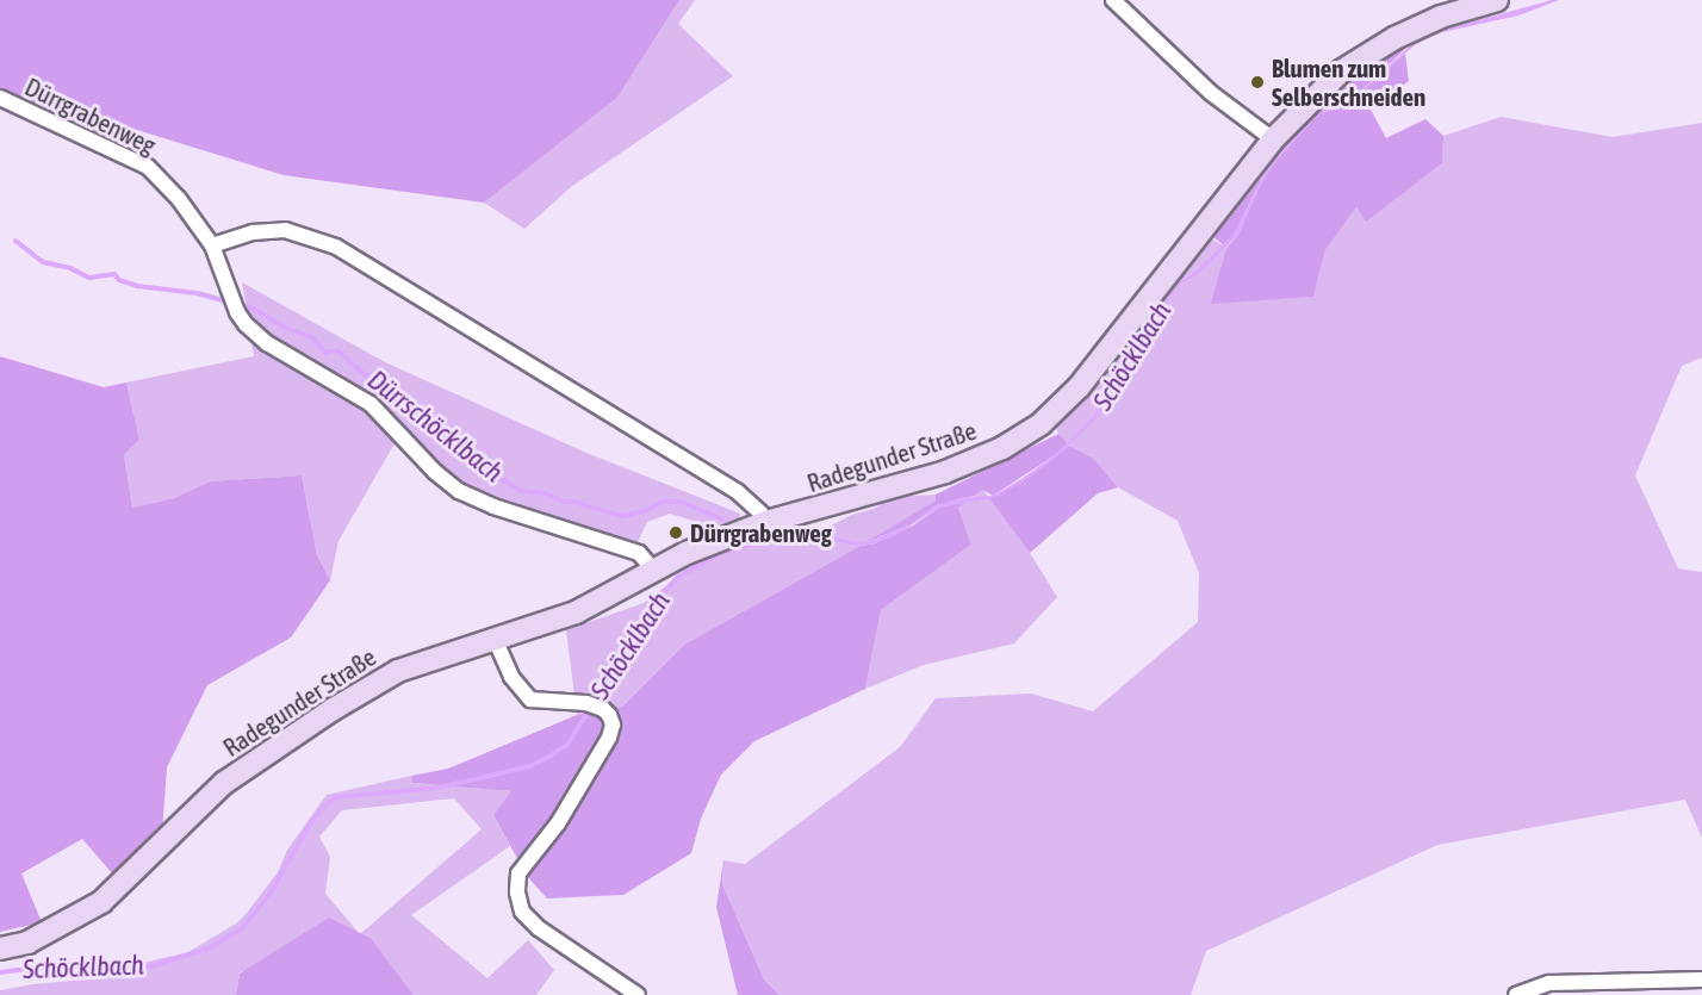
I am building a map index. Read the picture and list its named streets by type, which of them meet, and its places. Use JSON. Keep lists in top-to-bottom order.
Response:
{
  "streets": {
    "main road": ["Radegunder Straße"],
    "street": ["Dürrgrabenweg"]
  },
  "crossings": [
    ["Dürrgrabenweg", "Radegunder Straße"]
  ],
  "water": ["Schöcklbach", "Dürrschöcklbach"],
  "places": ["Blumen zum Selberschneiden", "Dürrgrabenweg"]
}
